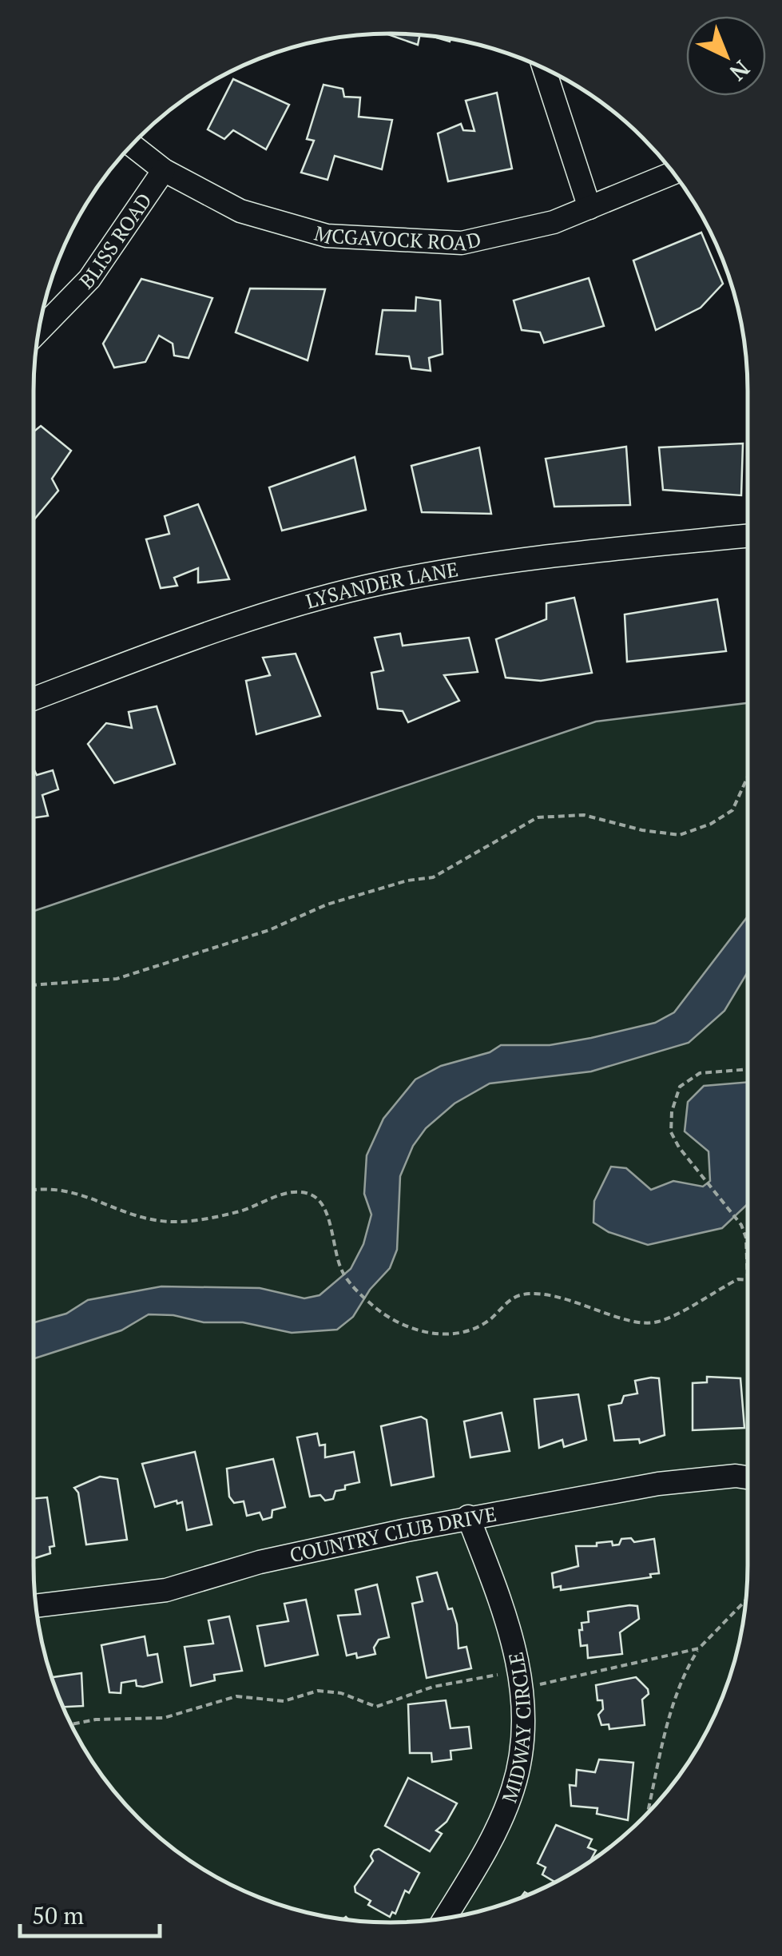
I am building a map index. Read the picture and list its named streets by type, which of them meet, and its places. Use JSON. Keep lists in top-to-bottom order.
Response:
{
  "streets": {
    "street": [
      "MCGAVOCK ROAD",
      "BLISS ROAD",
      "LYSANDER LANE",
      "COUNTRY CLUB DRIVE",
      "MIDWAY CIRCLE"
    ]
  },
  "crossings": [
    ["MCGAVOCK ROAD", "BLISS ROAD"],
    ["COUNTRY CLUB DRIVE", "MIDWAY CIRCLE"]
  ],
  "scale_bar": "50 m",
  "north": "bottom right"
}
